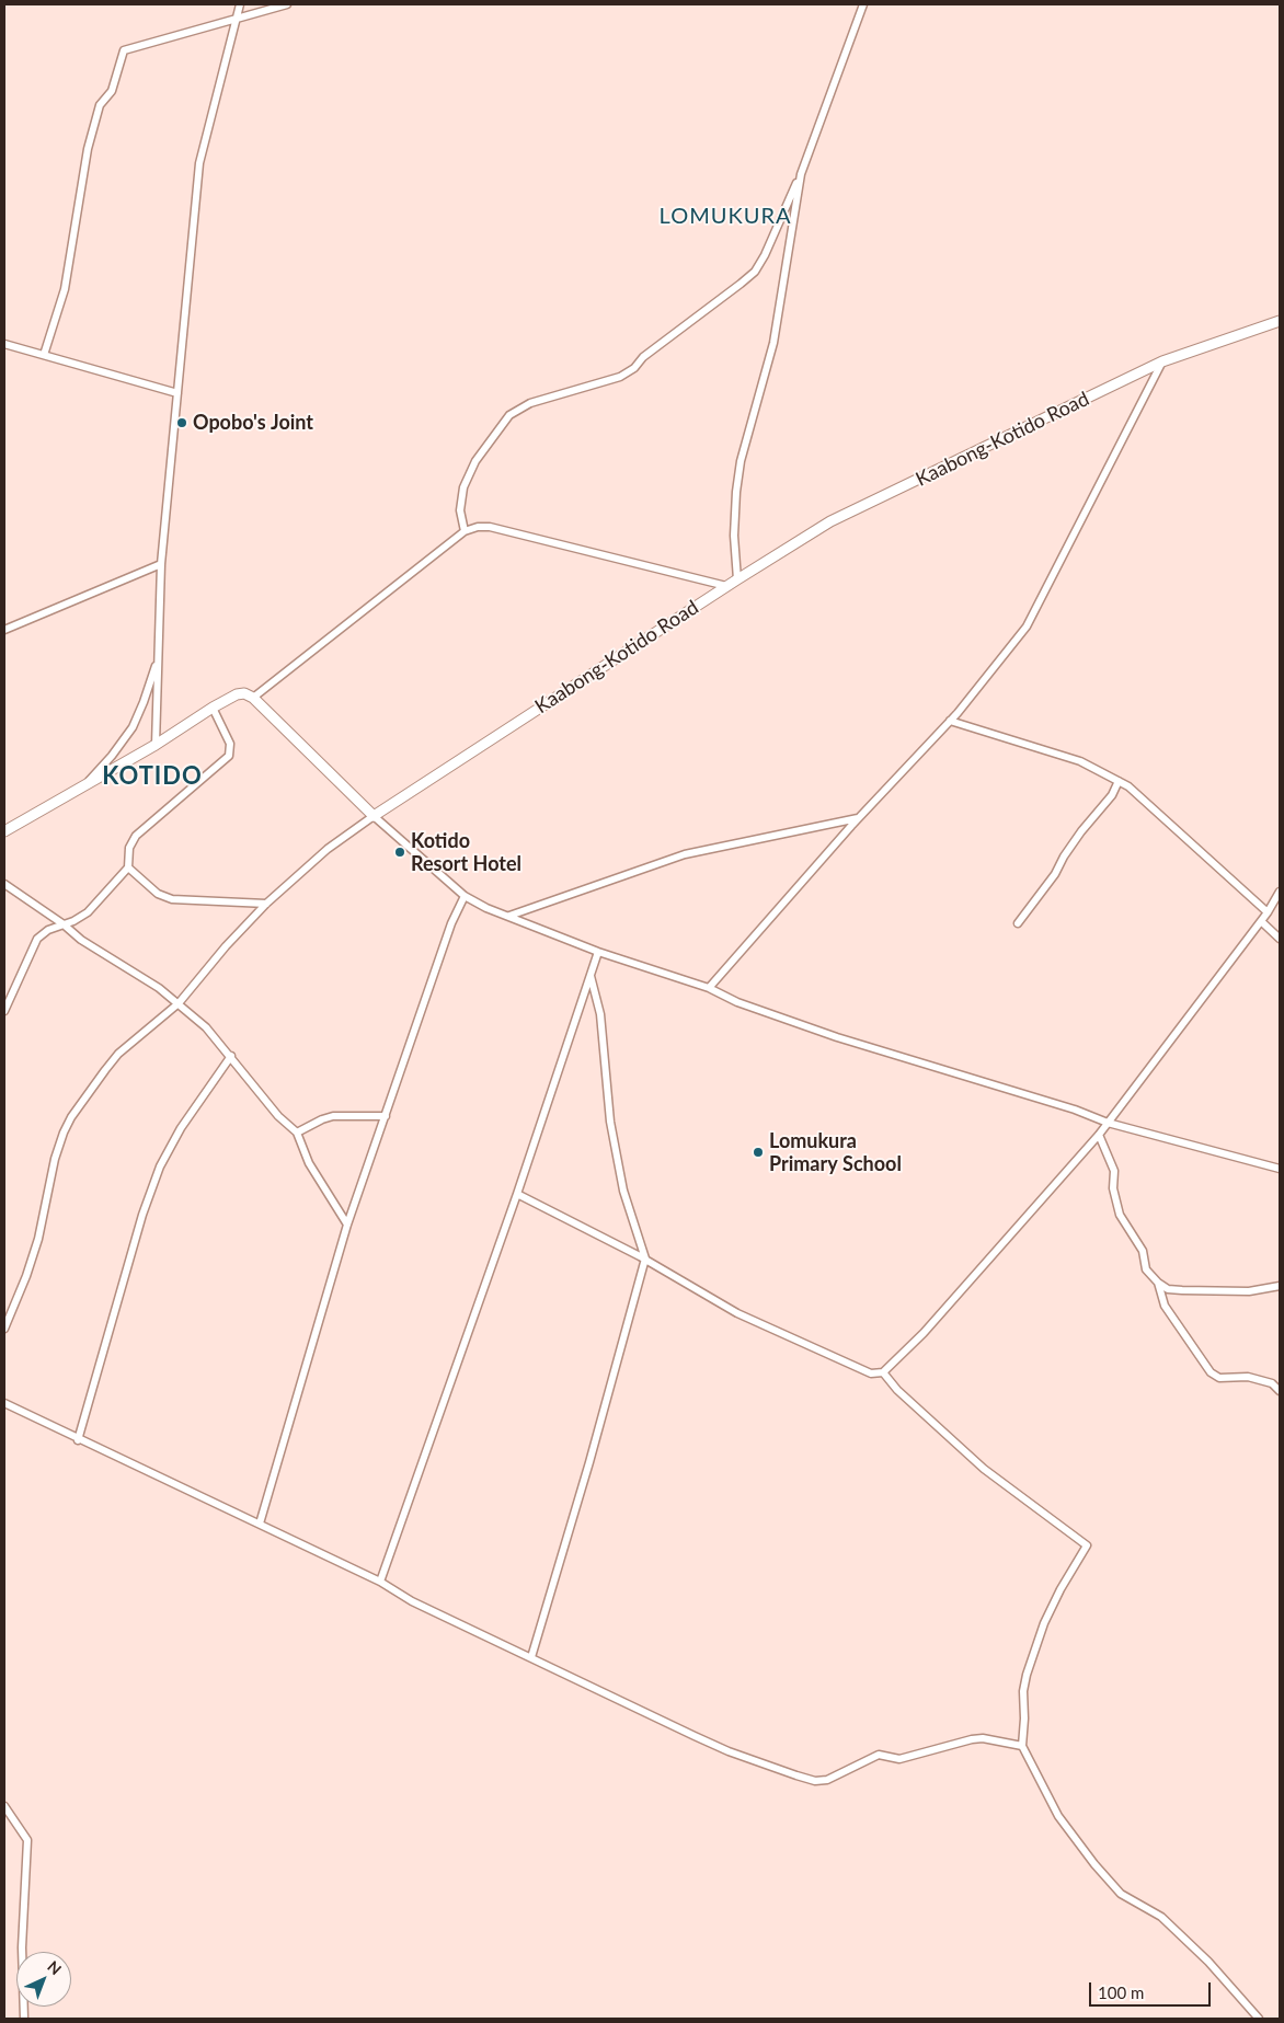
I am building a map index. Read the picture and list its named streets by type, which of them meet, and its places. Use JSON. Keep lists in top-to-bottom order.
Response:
{
  "streets": {
    "street": ["Kaabong-Kotido Road"]
  },
  "districts": ["LOMUKURA", "KOTIDO"],
  "places": ["Opobo's Joint", "Kotido Resort Hotel", "Lomukura Primary School"],
  "scale_bar": "100 m",
  "north": "top right"
}
